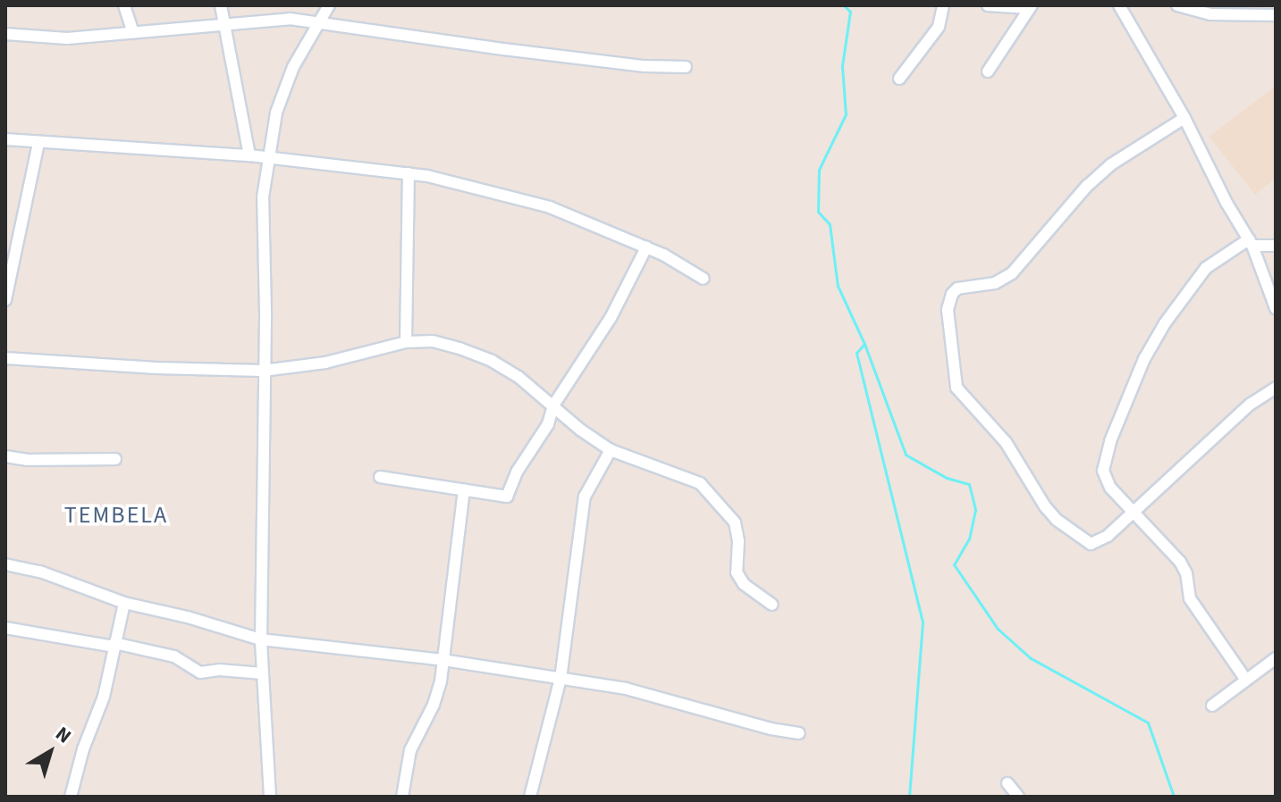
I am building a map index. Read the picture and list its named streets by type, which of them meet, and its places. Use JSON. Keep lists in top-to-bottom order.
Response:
{
  "districts": ["TEMBELA"],
  "north": "top right"
}
